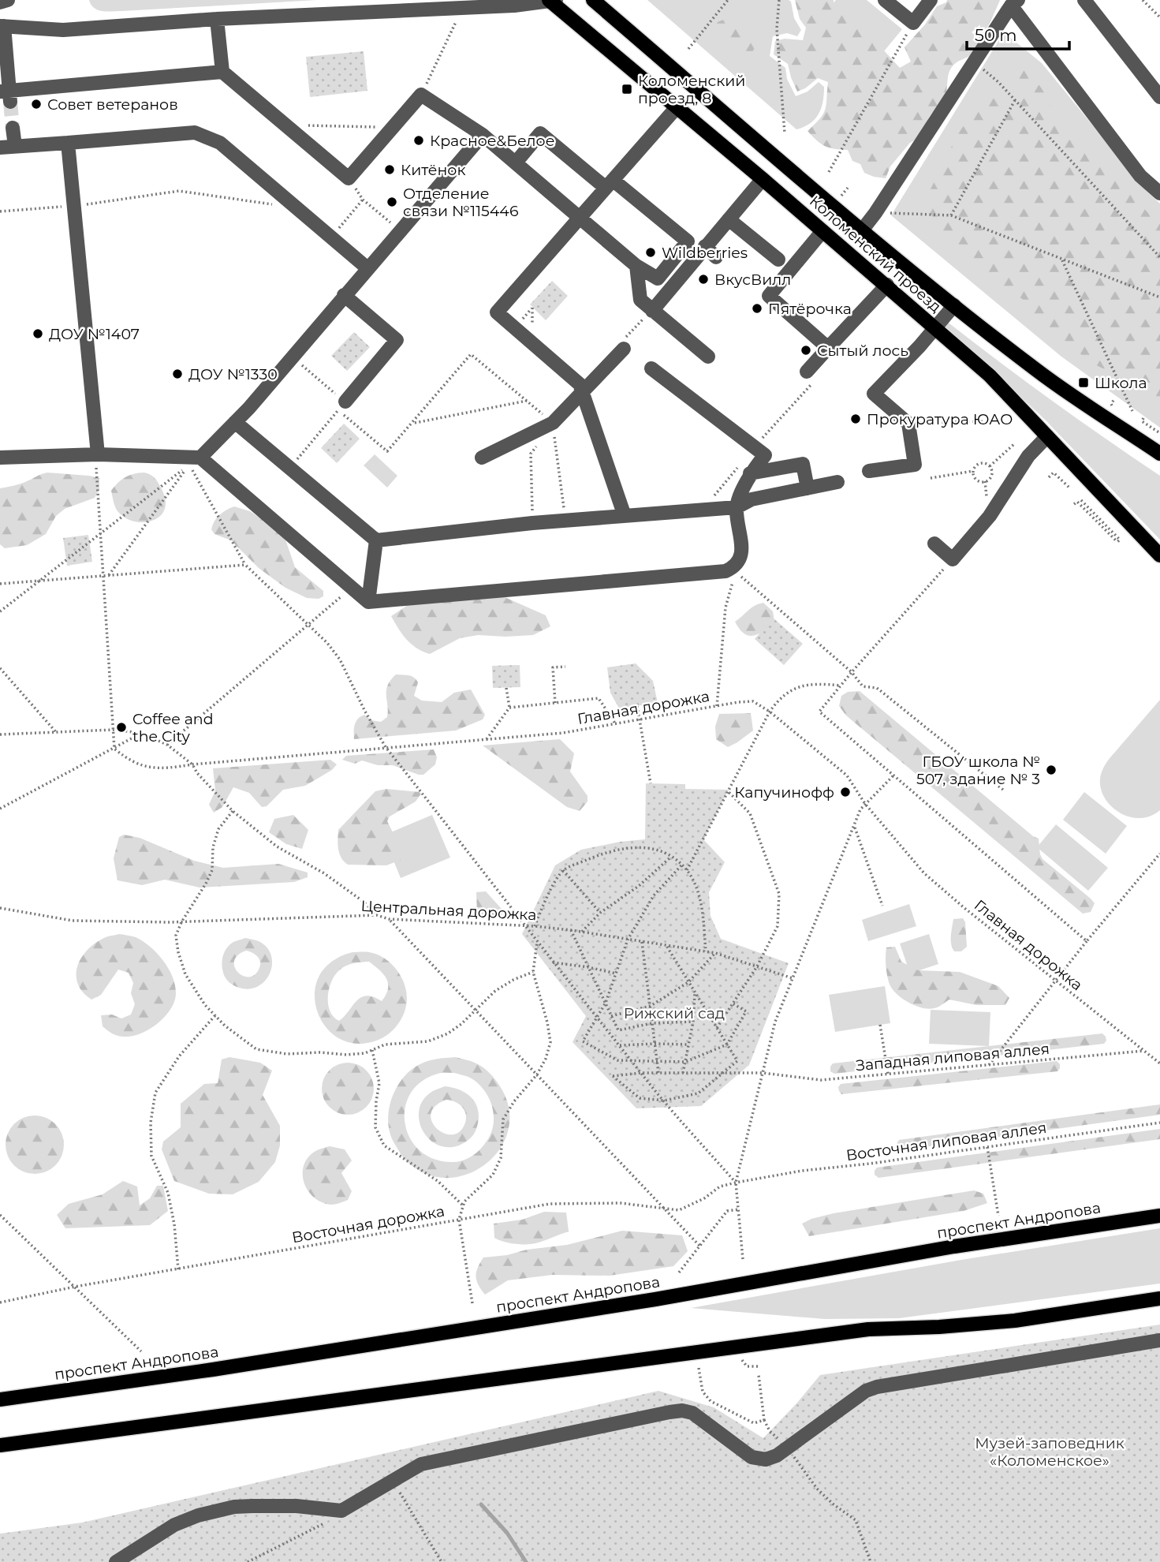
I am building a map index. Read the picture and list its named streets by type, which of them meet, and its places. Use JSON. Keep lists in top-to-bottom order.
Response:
{
  "streets": {
    "main road": ["Коломенский проезд", "проспект Андропова"],
    "path": [
      "Главная дорожка",
      "Центральная дорожка",
      "Западная липовая аллея",
      "Восточная липовая аллея",
      "Восточная дорожка"
    ]
  },
  "crossings": [
    ["Главная дорожка", "Западная липовая аллея"],
    ["Восточная липовая аллея", "Восточная дорожка"]
  ],
  "parks": ["Рижский сад", "Музей-заповедник «Коломенское»"],
  "places": {
    "transit": ["Коломенский проезд, 8", "Школа"],
    "other": [
      "Совет ветеранов",
      "Красное&Белое",
      "Китёнок",
      "Отделение связи №115446",
      "Wildberries",
      "ВкусВилл",
      "Пятёрочка",
      "ДОУ №1407",
      "Сытый лось",
      "ДОУ №1330",
      "Прокуратура ЮАО",
      "Coffee and the City",
      "ГБОУ школа № 507, здание № 3",
      "Капучинофф"
    ]
  },
  "scale_bar": "50 m"
}
